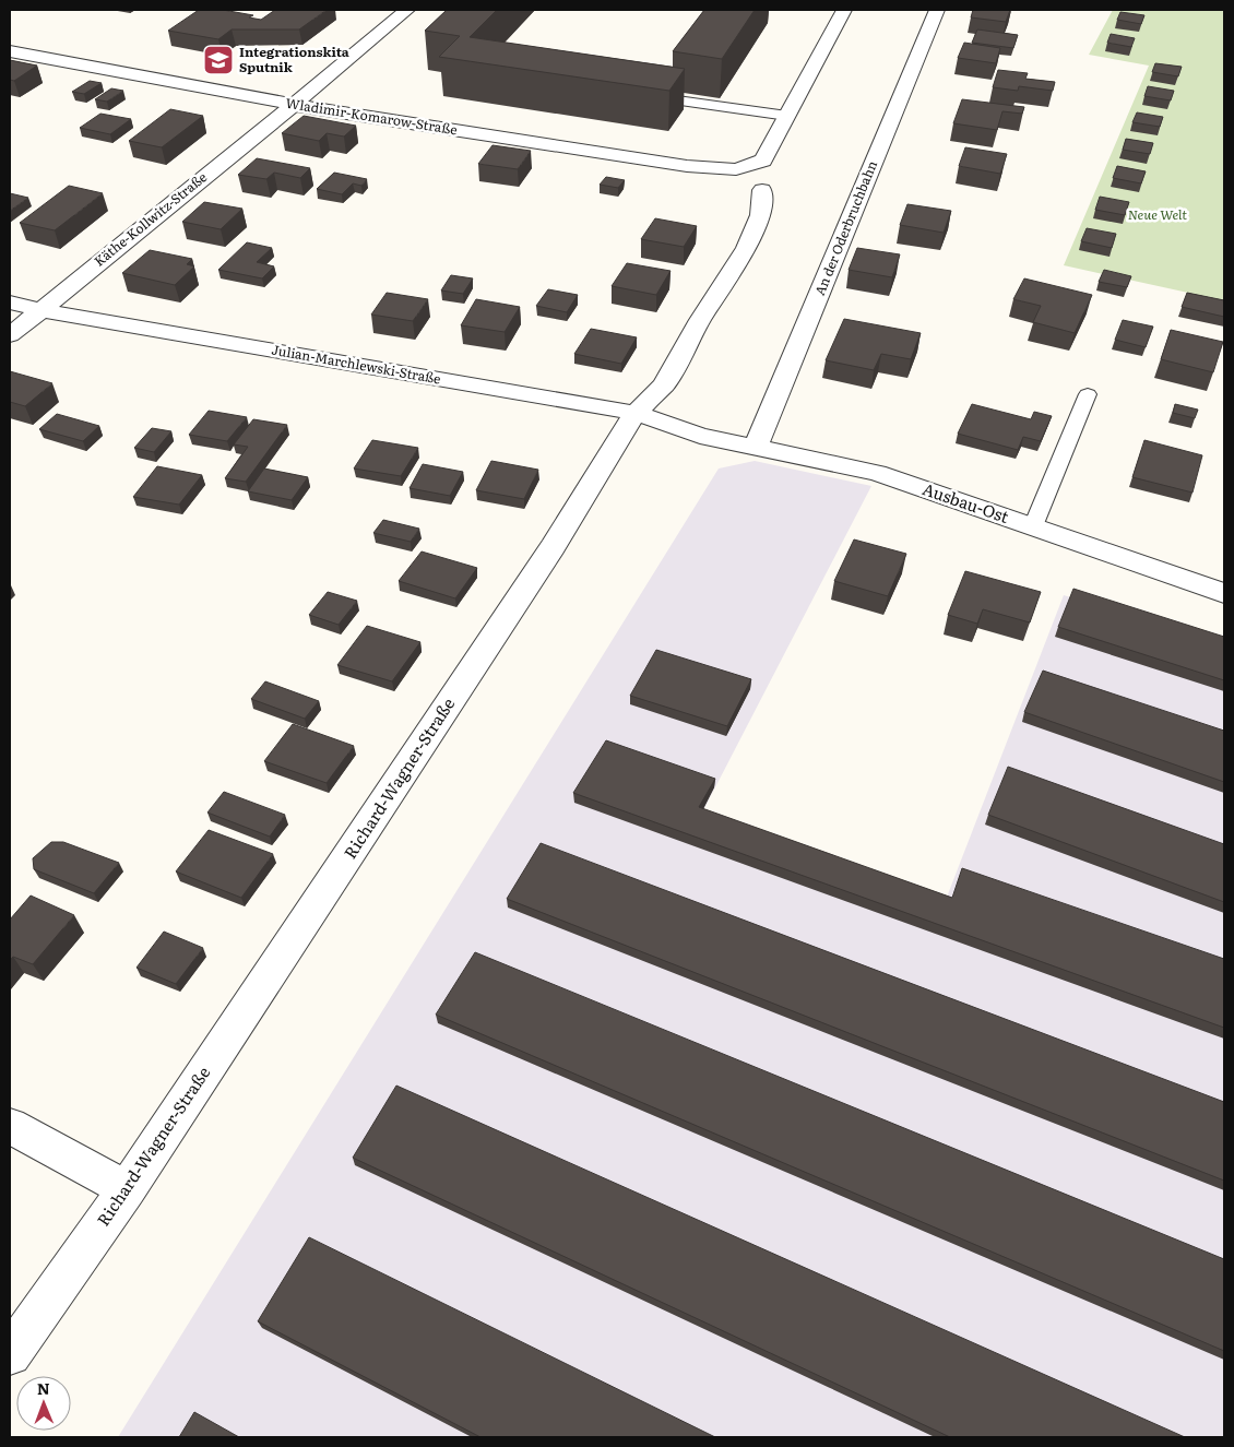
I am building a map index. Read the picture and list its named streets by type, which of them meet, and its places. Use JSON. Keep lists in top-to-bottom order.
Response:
{
  "streets": {
    "street": [
      "Wladimir-Komarow-Straße",
      "Käthe-Kollwitz-Straße",
      "An der Oderbruchbahn",
      "Julian-Marchlewski-Straße",
      "Ausbau-Ost",
      "Richard-Wagner-Straße"
    ]
  },
  "crossings": [
    ["Wladimir-Komarow-Straße", "Käthe-Kollwitz-Straße"],
    ["Käthe-Kollwitz-Straße", "Julian-Marchlewski-Straße"],
    ["An der Oderbruchbahn", "Ausbau-Ost"],
    ["Julian-Marchlewski-Straße", "Ausbau-Ost"],
    ["Julian-Marchlewski-Straße", "Richard-Wagner-Straße"]
  ],
  "parks": ["Neue Welt"],
  "places": {
    "school or university": ["Integrationskita Sputnik"]
  },
  "north": "top"
}
